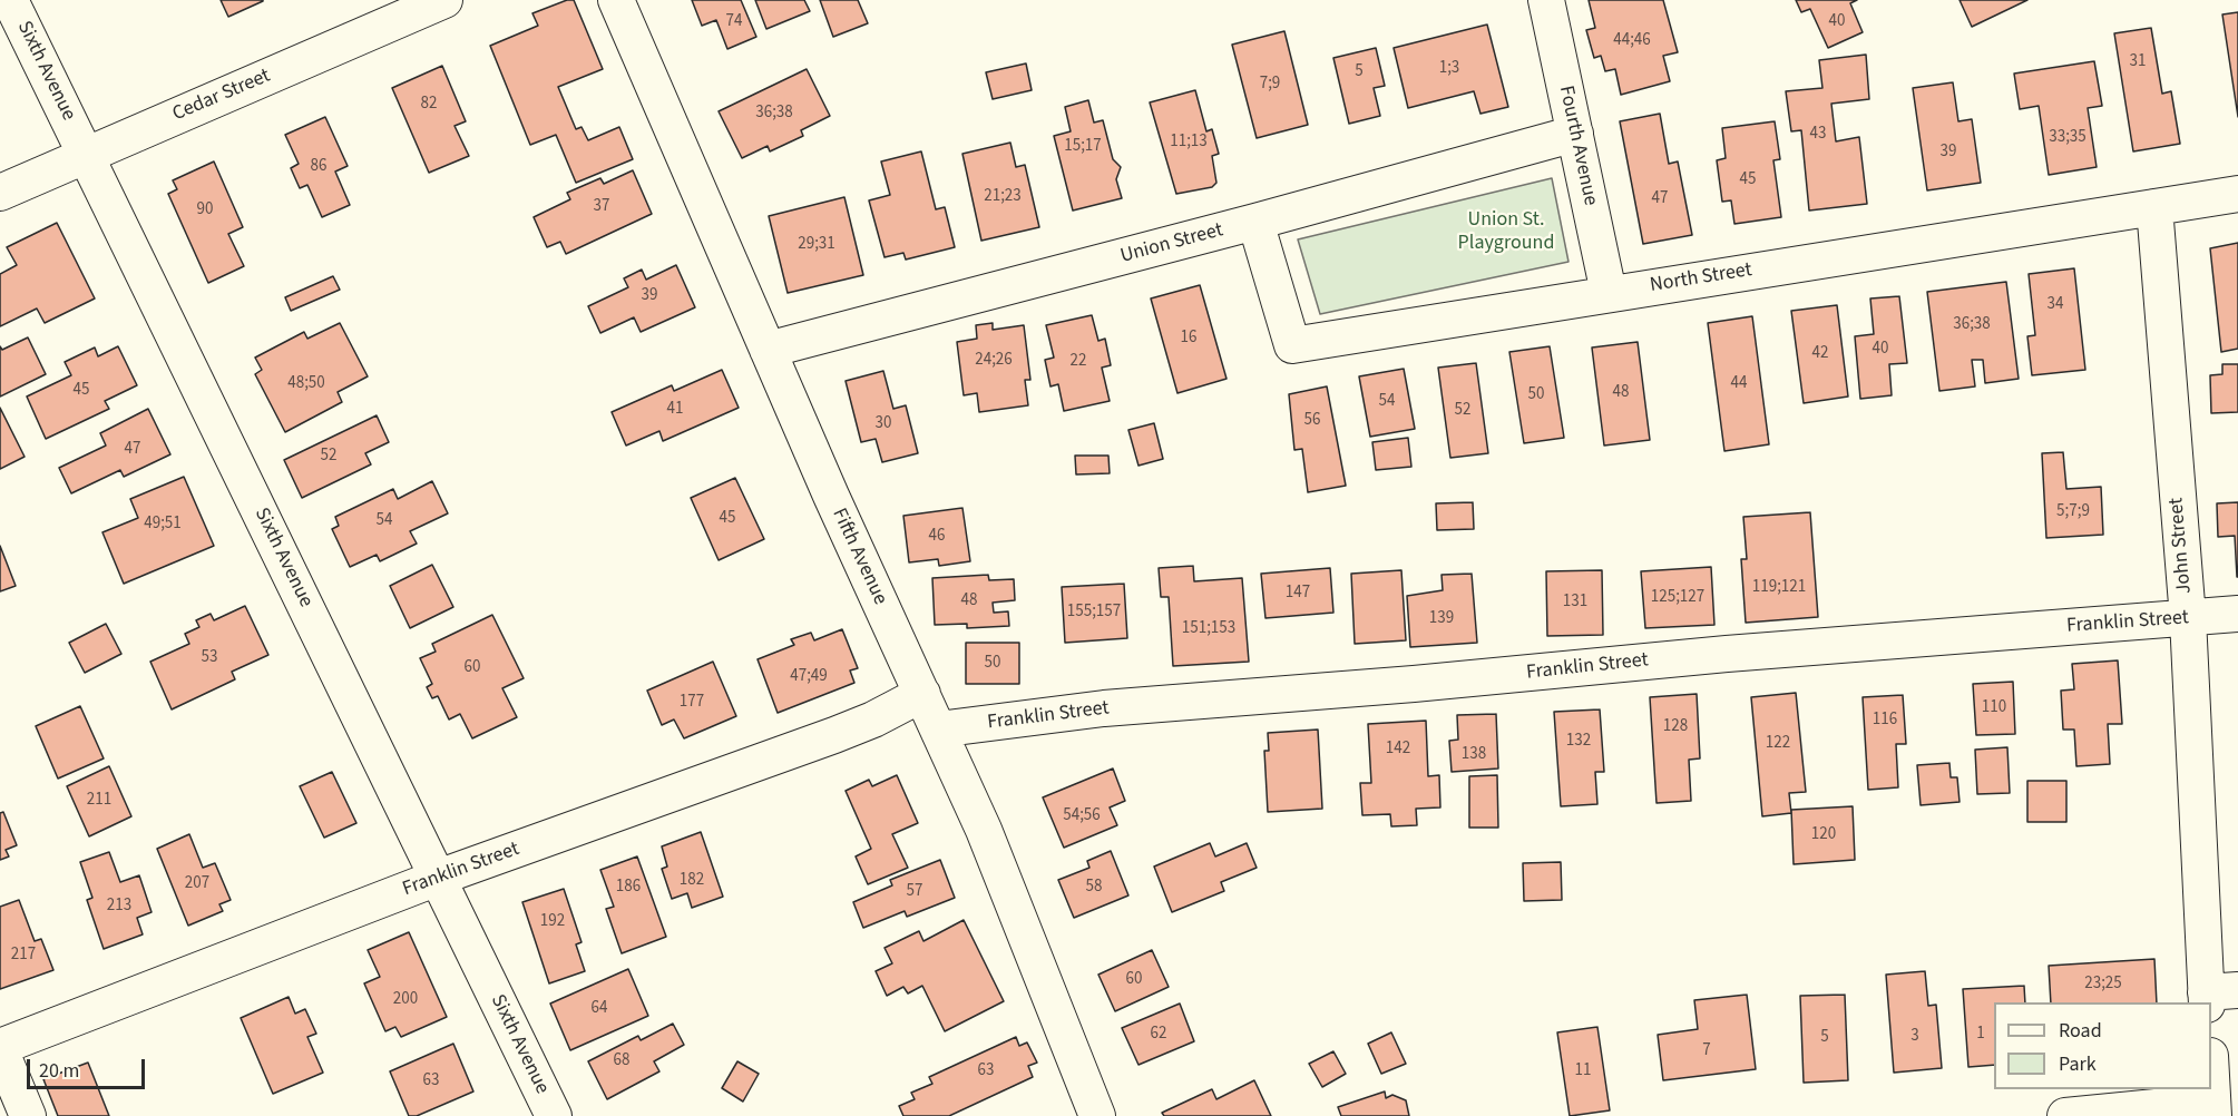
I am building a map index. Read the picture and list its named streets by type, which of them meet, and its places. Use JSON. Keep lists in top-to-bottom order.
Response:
{
  "streets": {
    "street": [
      "Sixth Avenue",
      "Cedar Street",
      "Fourth Avenue",
      "Union Street",
      "North Street",
      "John Street",
      "Fifth Avenue",
      "Franklin Street"
    ]
  },
  "crossings": [
    ["Sixth Avenue", "Cedar Street"],
    ["Sixth Avenue", "Franklin Street"],
    ["Fourth Avenue", "Union Street"],
    ["Fourth Avenue", "North Street"],
    ["Union Street", "North Street"],
    ["Union Street", "Fifth Avenue"],
    ["North Street", "John Street"],
    ["John Street", "Franklin Street"],
    ["Fifth Avenue", "Franklin Street"]
  ],
  "parks": ["Union St. Playground"],
  "house_numbers": [
    "74",
    "40",
    "44;46",
    "31",
    "1;3",
    "5",
    "7;9",
    "82",
    "36;38",
    "43",
    "33;35",
    "11;13",
    "15;17",
    "39",
    "86",
    "45",
    "21;23",
    "47",
    "37",
    "90",
    "29;31",
    "39",
    "34",
    "36;38",
    "16",
    "40",
    "42",
    "24;26",
    "22",
    "48;50",
    "44",
    "45",
    "48",
    "50",
    "54",
    "41",
    "52",
    "56",
    "30",
    "47",
    "52",
    "5;7;9",
    "45",
    "54",
    "49;51",
    "46",
    "119;121",
    "147",
    "125;127",
    "48",
    "131",
    "155;157",
    "139",
    "151;153",
    "53",
    "50",
    "60",
    "47;49",
    "177",
    "110",
    "116",
    "128",
    "132",
    "122",
    "142",
    "138",
    "211",
    "54;56",
    "120",
    "182",
    "207",
    "186",
    "58",
    "57",
    "213",
    "192",
    "217",
    "60",
    "23;25",
    "200",
    "64",
    "62",
    "1",
    "3",
    "5",
    "7",
    "68",
    "63",
    "11",
    "63"
  ],
  "legend": ["Road", "Park"],
  "scale_bar": "20 m"
}
